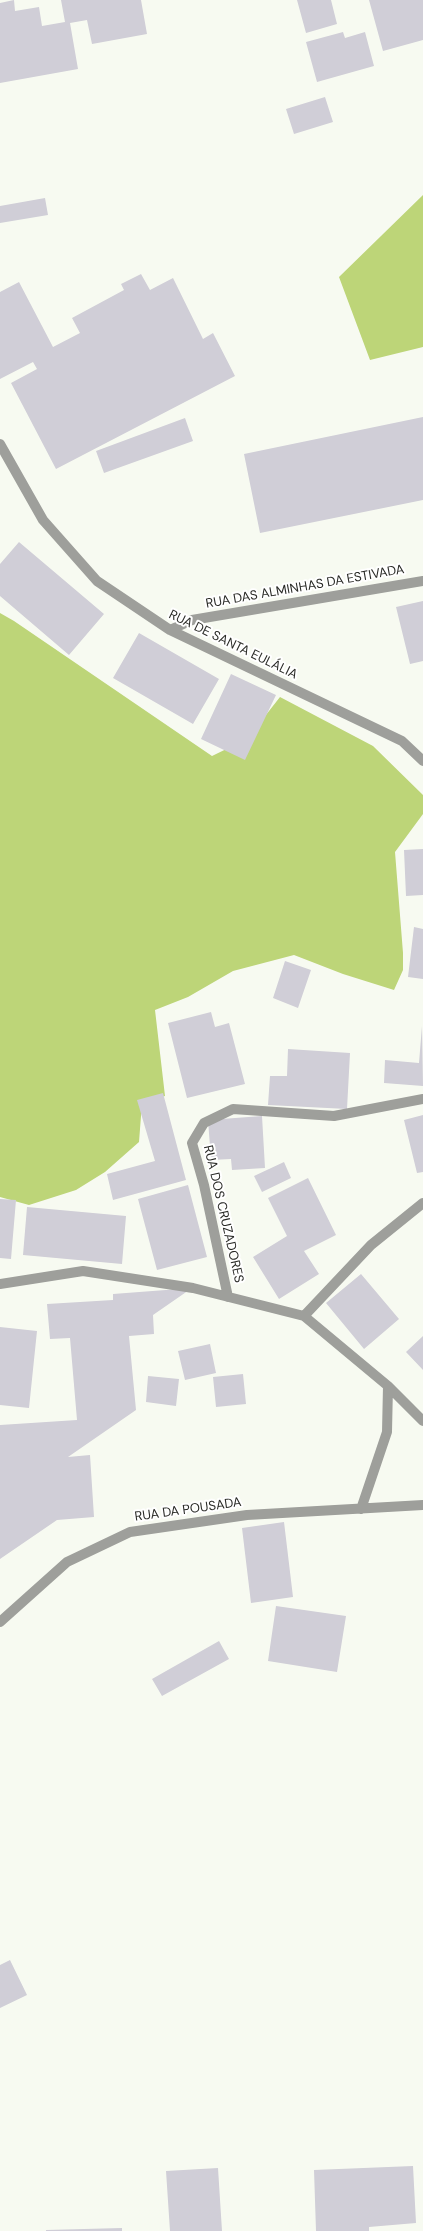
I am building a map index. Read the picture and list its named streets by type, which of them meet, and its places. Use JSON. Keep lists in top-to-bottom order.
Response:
{
  "streets": {
    "street": [
      "RUA DAS ALMINHAS DA ESTIVADA",
      "RUA DE SANTA EULÁLIA",
      "RUA DOS CRUZADORES",
      "RUA DA POUSADA"
    ]
  },
  "crossings": [
    ["RUA DAS ALMINHAS DA ESTIVADA", "RUA DE SANTA EULÁLIA"]
  ]
}
